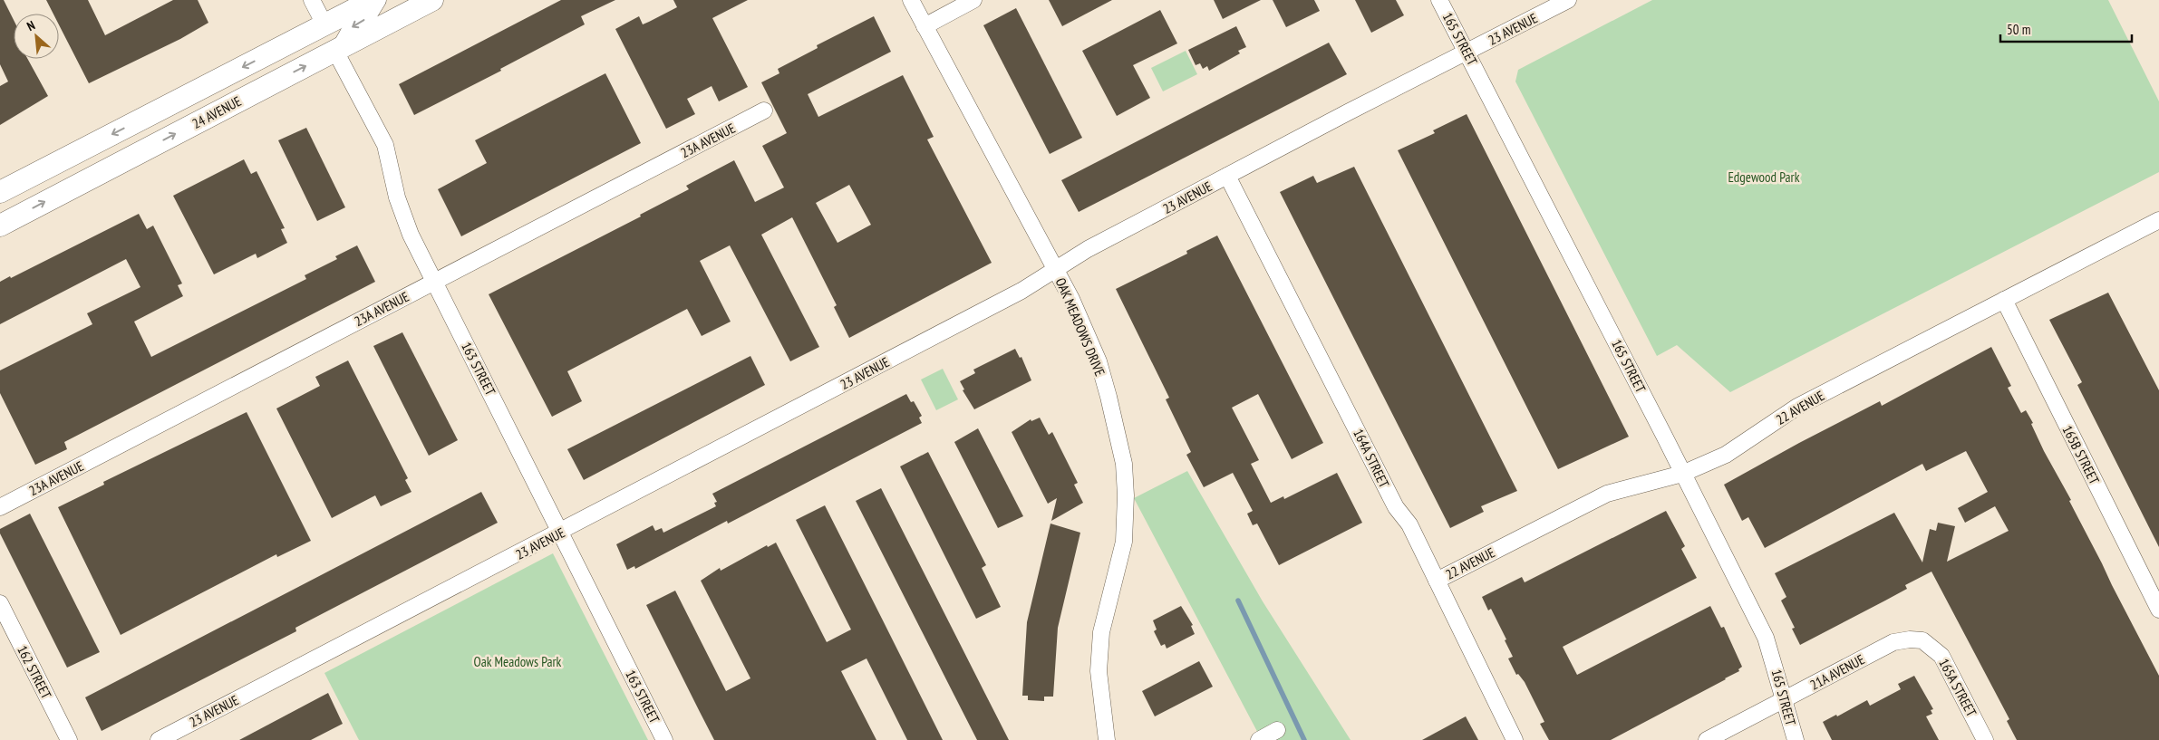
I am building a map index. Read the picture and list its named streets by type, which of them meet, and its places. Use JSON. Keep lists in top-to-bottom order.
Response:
{
  "streets": {
    "main road": ["24 AVENUE"],
    "street": [
      "23 AVENUE",
      "165 STREET",
      "23A AVENUE",
      "OAK MEADOWS DRIVE",
      "163 STREET",
      "22 AVENUE",
      "165B STREET",
      "164A STREET",
      "162 STREET",
      "21A AVENUE",
      "165A STREET"
    ]
  },
  "crossings": [
    ["23 AVENUE", "165 STREET"],
    ["23 AVENUE", "OAK MEADOWS DRIVE"],
    ["23 AVENUE", "163 STREET"],
    ["23 AVENUE", "164A STREET"],
    ["165 STREET", "22 AVENUE"],
    ["165 STREET", "21A AVENUE"],
    ["24 AVENUE", "163 STREET"],
    ["23A AVENUE", "163 STREET"],
    ["22 AVENUE", "165B STREET"],
    ["22 AVENUE", "164A STREET"],
    ["21A AVENUE", "165A STREET"]
  ],
  "parks": ["Edgewood Park", "Oak Meadows Park"],
  "scale_bar": "50 m",
  "north": "top left"
}
